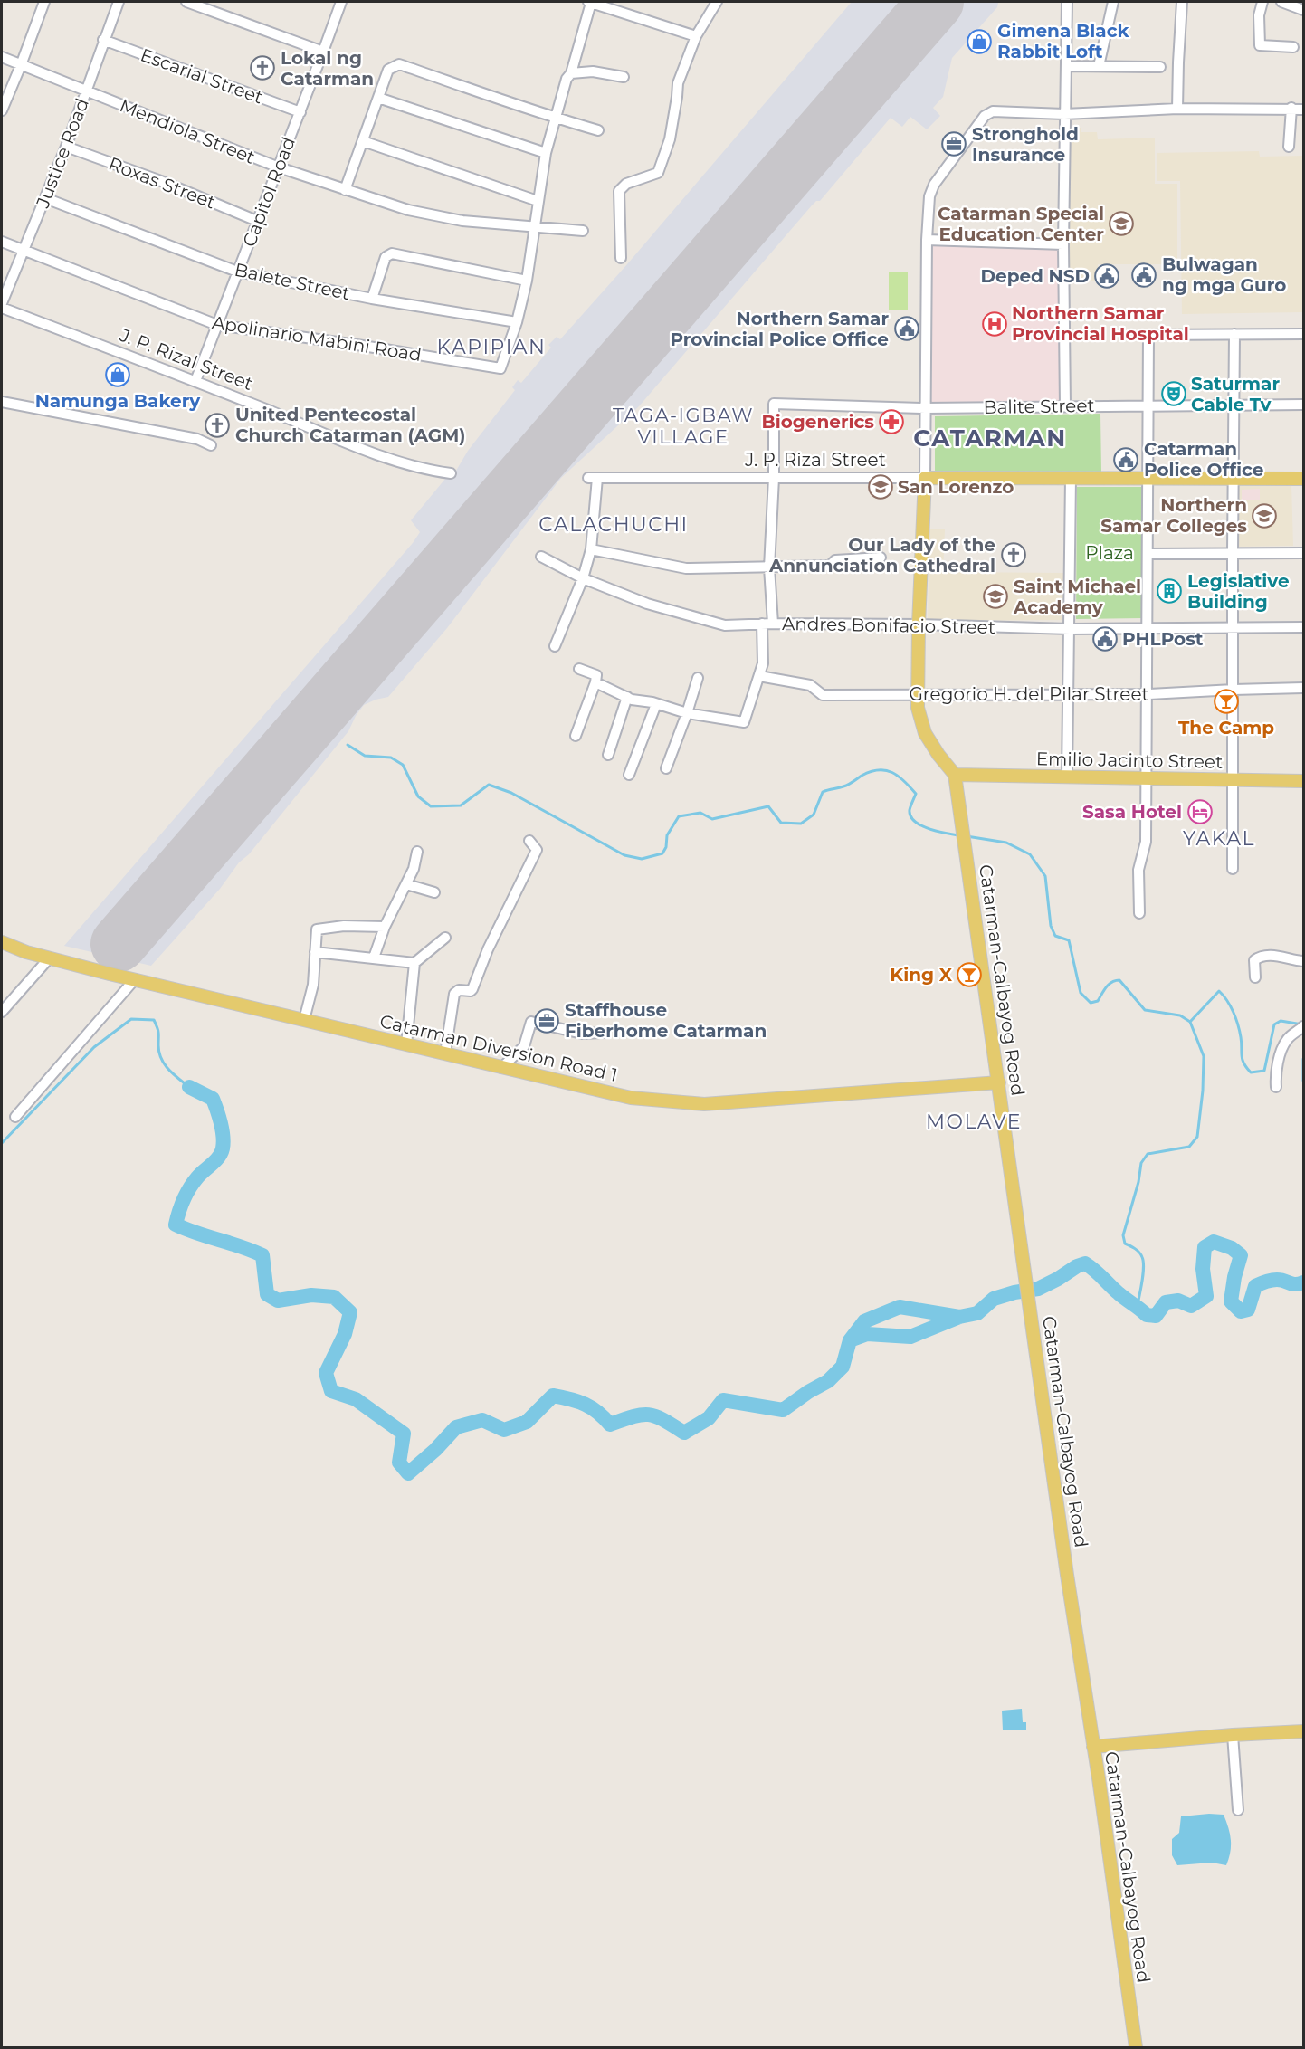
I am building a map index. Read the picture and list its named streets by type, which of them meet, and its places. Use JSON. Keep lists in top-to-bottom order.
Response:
{
  "streets": {
    "main road": [
      "J. P. Rizal Street",
      "Emilio Jacinto Street",
      "Catarman-Calbayog Road",
      "Catarman Diversion Road 1"
    ],
    "street": [
      "Escarial Street",
      "Mendiola Street",
      "Justice Road",
      "Roxas Street",
      "Capitol Road",
      "Balete Street",
      "Apolinario Mabini Road",
      "Balite Street",
      "Andres Bonifacio Street",
      "Gregorio H. del Pilar Street"
    ]
  },
  "crossings": [
    ["Escarial Street", "Justice Road"],
    ["Escarial Street", "Capitol Road"],
    ["Mendiola Street", "Justice Road"],
    ["Mendiola Street", "Capitol Road"],
    ["Mendiola Street", "Apolinario Mabini Road"],
    ["Justice Road", "Roxas Street"],
    ["Justice Road", "Balete Street"],
    ["Justice Road", "Apolinario Mabini Road"],
    ["Roxas Street", "Capitol Road"],
    ["Capitol Road", "Balete Street"],
    ["Capitol Road", "Apolinario Mabini Road"],
    ["Capitol Road", "J. P. Rizal Street"],
    ["Balete Street", "Apolinario Mabini Road"],
    ["J. P. Rizal Street", "Balite Street"],
    ["Emilio Jacinto Street", "Catarman-Calbayog Road"],
    ["Catarman-Calbayog Road", "Catarman Diversion Road 1"]
  ],
  "districts": [
    "KAPIPIAN",
    "TAGA-IGBAW VILLAGE",
    "CATARMAN",
    "CALACHUCHI",
    "YAKAL",
    "MOLAVE"
  ],
  "parks": ["Plaza"],
  "places": {
    "shop": ["Gimena Black Rabbit Loft", "Namunga Bakery"],
    "church": ["Lokal ng Catarman", "United Pentecostal Church Catarman (AGM)", "Our Lady of the Annunciation Cathedral"],
    "office": ["Stronghold Insurance", "Staffhouse Fiberhome Catarman"],
    "school or university": [
      "Catarman Special Education Center",
      "San Lorenzo",
      "Northern Samar Colleges",
      "Saint Michael Academy"
    ],
    "public building": [
      "Bulwagan ng mga Guro",
      "Deped NSD",
      "Northern Samar Provincial Police Office",
      "Catarman Police Office",
      "PHLPost"
    ],
    "hospital": ["Northern Samar Provincial Hospital"],
    "theatre": ["Saturmar Cable Tv"],
    "pharmacy": ["Biogenerics"],
    "building": ["Legislative Building"],
    "bar": ["The Camp", "King X"],
    "hotel": ["Sasa Hotel"]
  }
}
